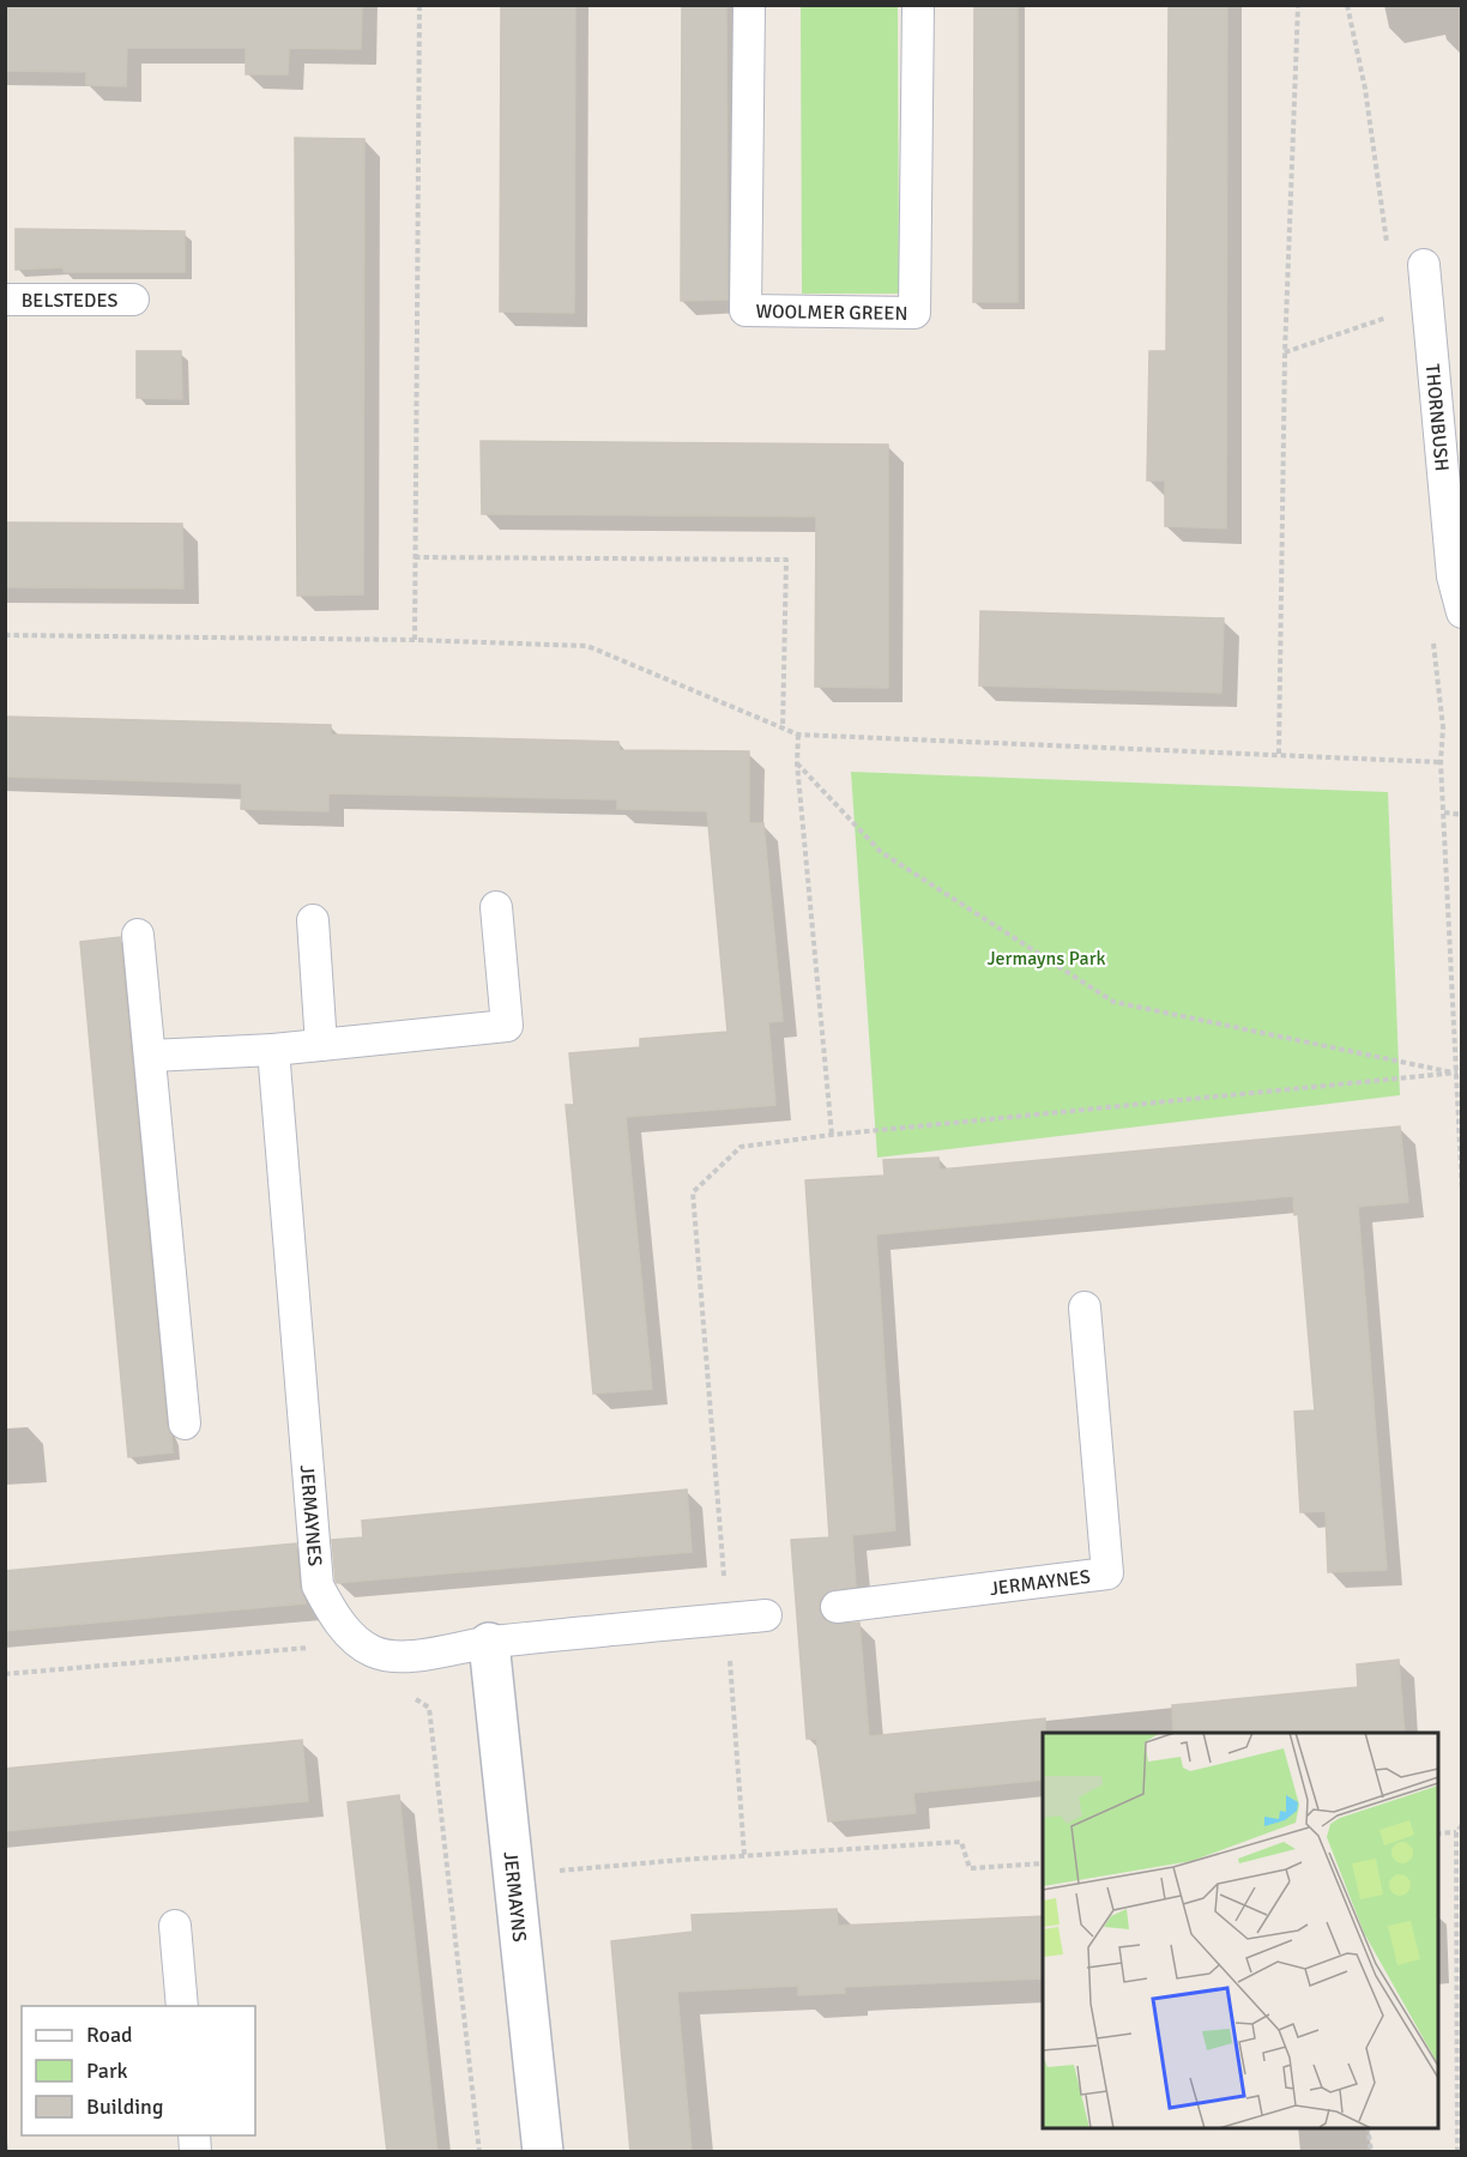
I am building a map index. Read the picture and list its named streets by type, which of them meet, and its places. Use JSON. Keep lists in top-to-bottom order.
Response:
{
  "streets": {
    "street": ["JERMAYNS"],
    "lane": [
      "BELSTEDES",
      "WOOLMER GREEN",
      "THORNBUSH",
      "JERMAYNES"
    ]
  },
  "crossings": [
    ["JERMAYNES", "JERMAYNS"]
  ],
  "parks": ["Jermayns Park"],
  "legend": ["Road", "Park", "Building"]
}
